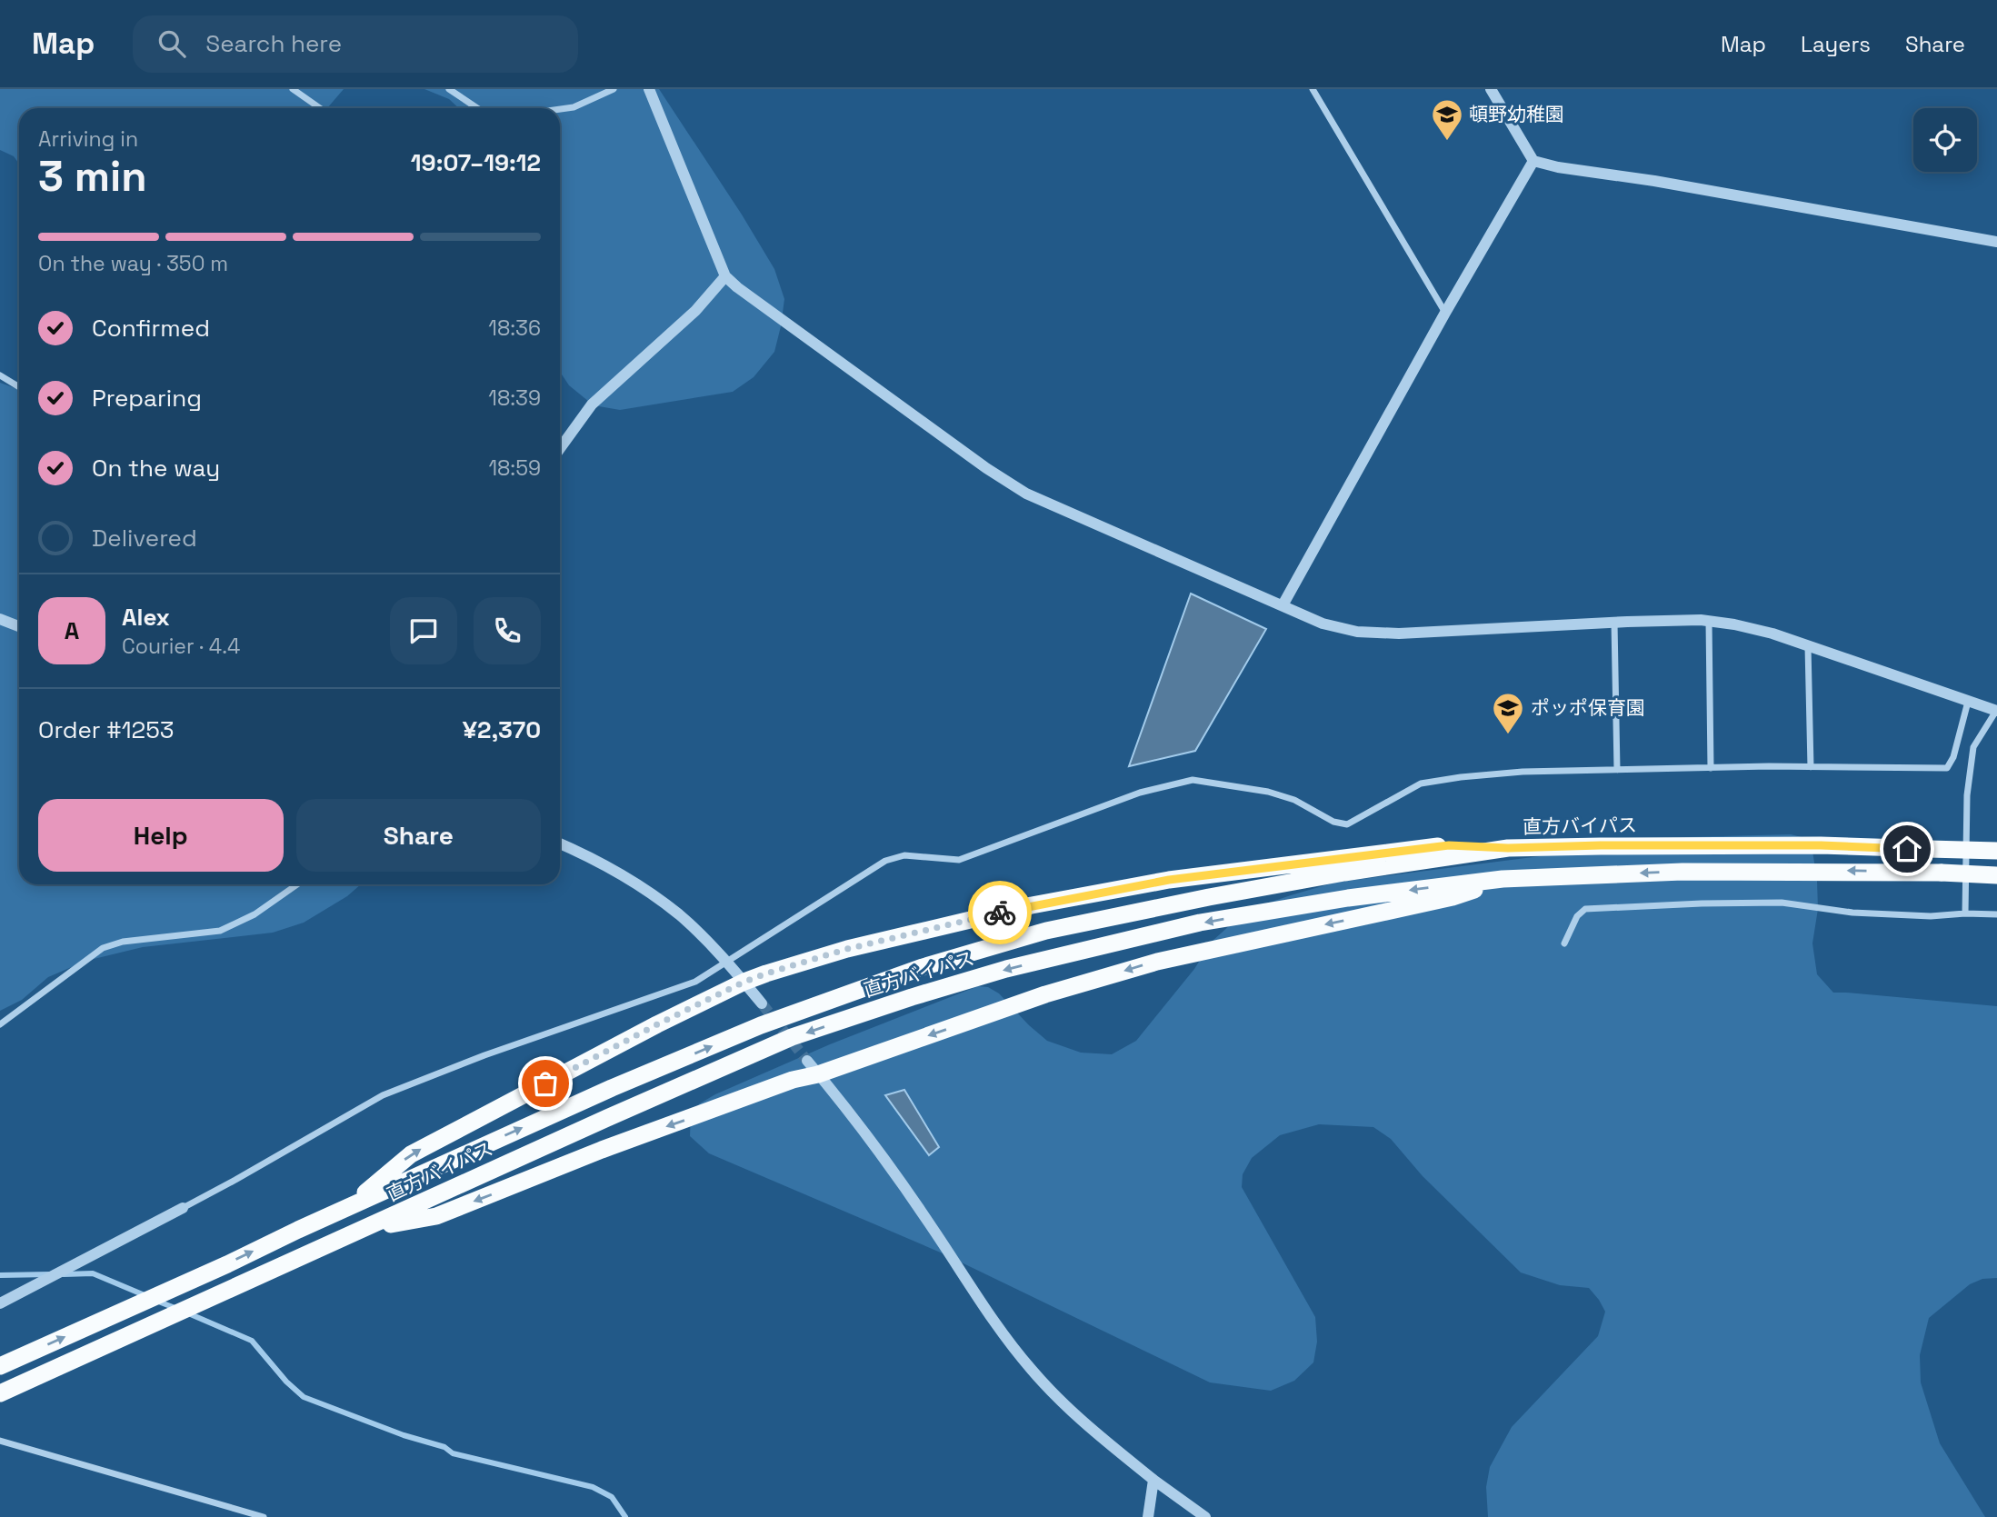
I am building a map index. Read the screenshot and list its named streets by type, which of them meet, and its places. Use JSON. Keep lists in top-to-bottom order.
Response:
{
  "streets": {
    "highway": ["直方バイパス"]
  },
  "places": {
    "school or university": ["頓野幼稚園", "ポッポ保育園"]
  },
  "page": {
    "header": "Map",
    "search": "Search here",
    "nav": ["Map", "Layers", "Share"],
    "heading": ["3 min", "Arriving in", "19:07–19:12"],
    "panel": [
      "Alex",
      "Courier · 4.4",
      "Order #1253",
      "¥2,370"
    ],
    "bar": "On the way · 350 m",
    "list": [
      ["Confirmed", "18:36"],
      ["Preparing", "18:39"],
      ["On the way", "18:59"],
      "Delivered"
    ],
    "round": "A",
    "buttons": ["Help", "Share"]
  }
}
